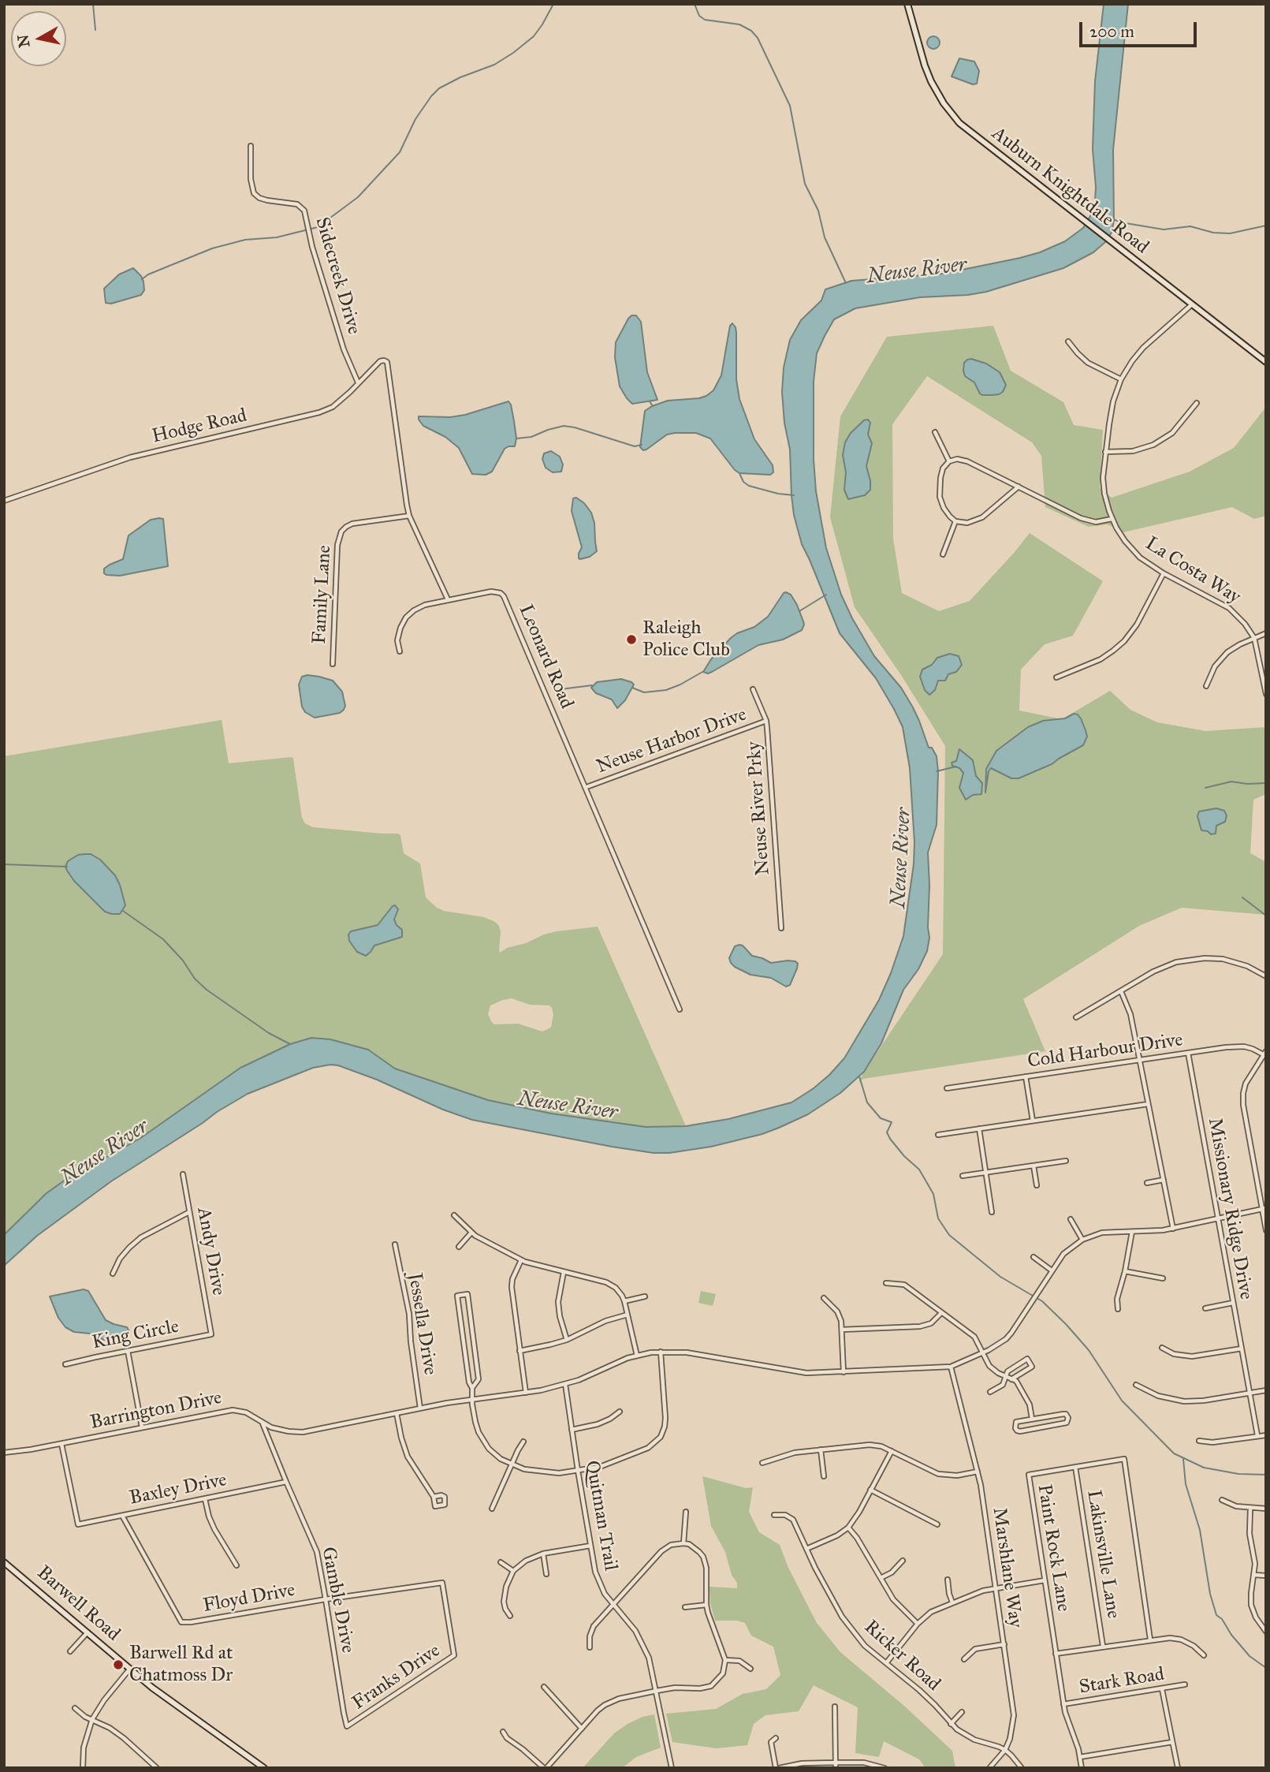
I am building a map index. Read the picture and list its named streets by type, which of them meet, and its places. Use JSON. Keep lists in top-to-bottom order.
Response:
{
  "streets": {
    "street": [
      "Auburn Knightdale Road",
      "Sidecreek Drive",
      "Hodge Road",
      "La Costa Way",
      "Family Lane",
      "Leonard Road",
      "Neuse Harbor Drive",
      "Neuse River Prky",
      "Cold Harbour Drive",
      "Missionary Ridge Drive",
      "Andy Drive",
      "Jessella Drive",
      "King Circle",
      "Barrington Drive",
      "Baxley Drive",
      "Quitman Trail",
      "Paint Rock Lane",
      "Lakinsville Lane",
      "Marshlane Way",
      "Floyd Drive",
      "Gamble Drive",
      "Barwell Road",
      "Ricker Road",
      "Franks Drive",
      "Stark Road"
    ]
  },
  "crossings": [
    ["Auburn Knightdale Road", "La Costa Way"],
    ["Sidecreek Drive", "Hodge Road"],
    ["Hodge Road", "Family Lane"],
    ["Leonard Road", "Neuse Harbor Drive"],
    ["Neuse Harbor Drive", "Neuse River Prky"],
    ["Cold Harbour Drive", "Missionary Ridge Drive"],
    ["Andy Drive", "King Circle"],
    ["Jessella Drive", "Barrington Drive"],
    ["Barrington Drive", "Baxley Drive"],
    ["Barrington Drive", "Quitman Trail"],
    ["Barrington Drive", "Marshlane Way"],
    ["Barrington Drive", "Gamble Drive"],
    ["Baxley Drive", "Floyd Drive"],
    ["Baxley Drive", "Gamble Drive"],
    ["Paint Rock Lane", "Lakinsville Lane"],
    ["Paint Rock Lane", "Stark Road"],
    ["Marshlane Way", "Ricker Road"],
    ["Floyd Drive", "Gamble Drive"],
    ["Floyd Drive", "Franks Drive"],
    ["Gamble Drive", "Franks Drive"]
  ],
  "water": ["Neuse River"],
  "places": ["Raleigh Police Club", "Barwell Rd at Chatmoss Dr"],
  "scale_bar": "200 m",
  "north": "left"
}
